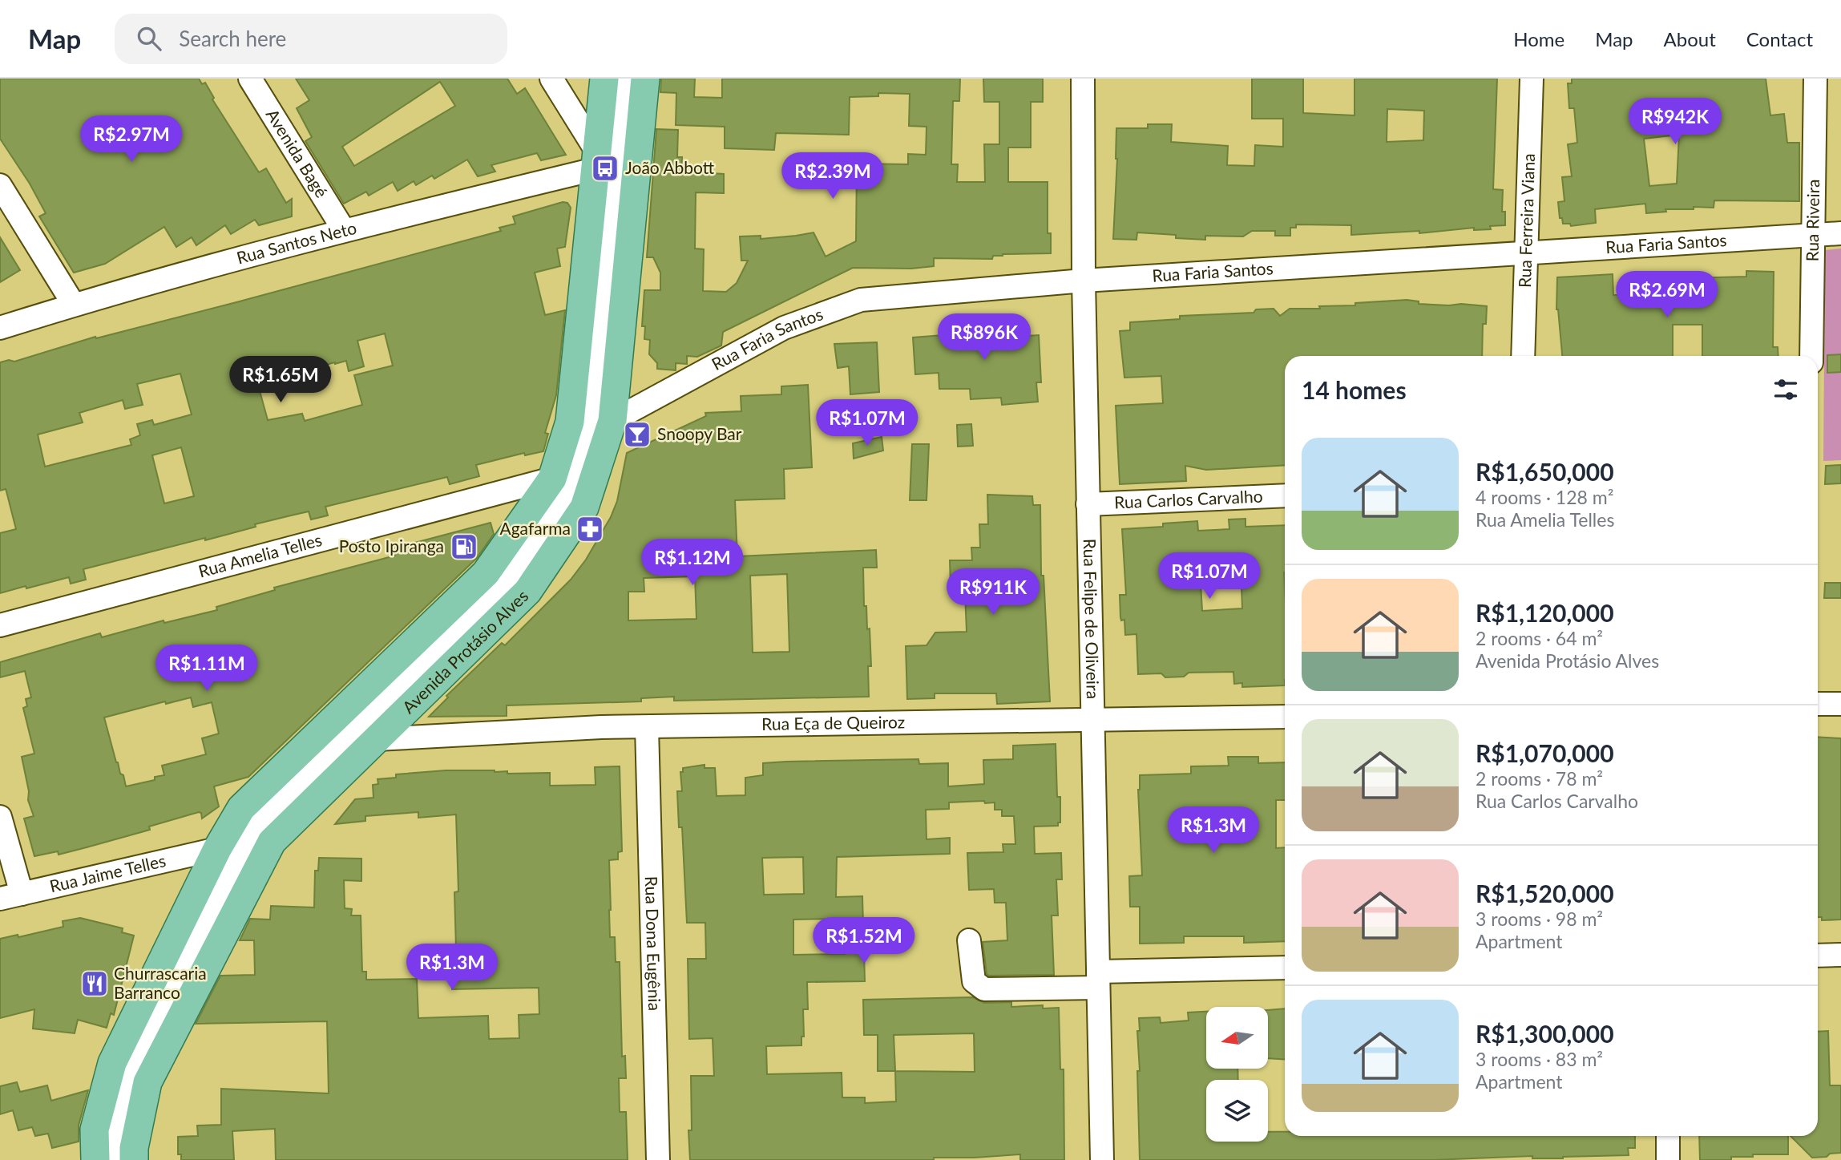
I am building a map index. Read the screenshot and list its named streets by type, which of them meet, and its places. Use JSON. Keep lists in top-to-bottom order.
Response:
{
  "streets": {
    "main road": ["Avenida Protásio Alves"],
    "street": [
      "Avenida Bagé",
      "Rua Ferreira Viana",
      "Rua Riveira",
      "Rua Santos Neto",
      "Rua Faria Santos",
      "Rua Carlos Carvalho",
      "Rua Amelia Telles",
      "Rua Felipe de Oliveira",
      "Rua Eça de Queiroz",
      "Rua Jaime Telles",
      "Rua Dona Eugênia"
    ]
  },
  "crossings": [
    ["Avenida Bagé", "Rua Santos Neto"],
    ["Rua Ferreira Viana", "Rua Faria Santos"],
    ["Rua Riveira", "Rua Faria Santos"],
    ["Rua Faria Santos", "Rua Felipe de Oliveira"],
    ["Rua Faria Santos", "Avenida Protásio Alves"],
    ["Rua Carlos Carvalho", "Rua Felipe de Oliveira"],
    ["Rua Felipe de Oliveira", "Rua Eça de Queiroz"],
    ["Avenida Protásio Alves", "Rua Eça de Queiroz"],
    ["Rua Eça de Queiroz", "Rua Dona Eugênia"]
  ],
  "places": {
    "bus stop": ["João Abbott"],
    "bar": ["Snoopy Bar"],
    "pharmacy": ["Agafarma"],
    "fuel station": ["Posto Ipiranga"],
    "restaurant": ["Churrascaria Barranco"]
  },
  "north": "left",
  "page": {
    "header": "Map",
    "search": "Search here",
    "nav": [
      "Home",
      "Map",
      "About",
      "Contact"
    ],
    "price": [
      "R$942K",
      "R$2.97M",
      "R$2.39M",
      "R$2.69M",
      "R$896K",
      "R$1.65M",
      "R$1.07M",
      "R$1.12M",
      "R$1.07M",
      "R$911K",
      "R$1.11M",
      "R$1.3M",
      "R$1.52M",
      "R$1.3M"
    ],
    "heading": "14 homes",
    "list": [
      {
        "name": "R$1,650,000",
        "note": "4 rooms · 128 m² · Rua Amelia Telles"
      },
      {
        "name": "R$1,120,000",
        "note": "2 rooms · 64 m² · Avenida Protásio Alves"
      },
      {
        "name": "R$1,070,000",
        "note": "2 rooms · 78 m² · Rua Carlos Carvalho"
      },
      {
        "name": "R$1,520,000",
        "note": "3 rooms · 98 m² · Apartment"
      },
      {
        "name": "R$1,300,000",
        "note": "3 rooms · 83 m² · Apartment"
      }
    ]
  }
}
